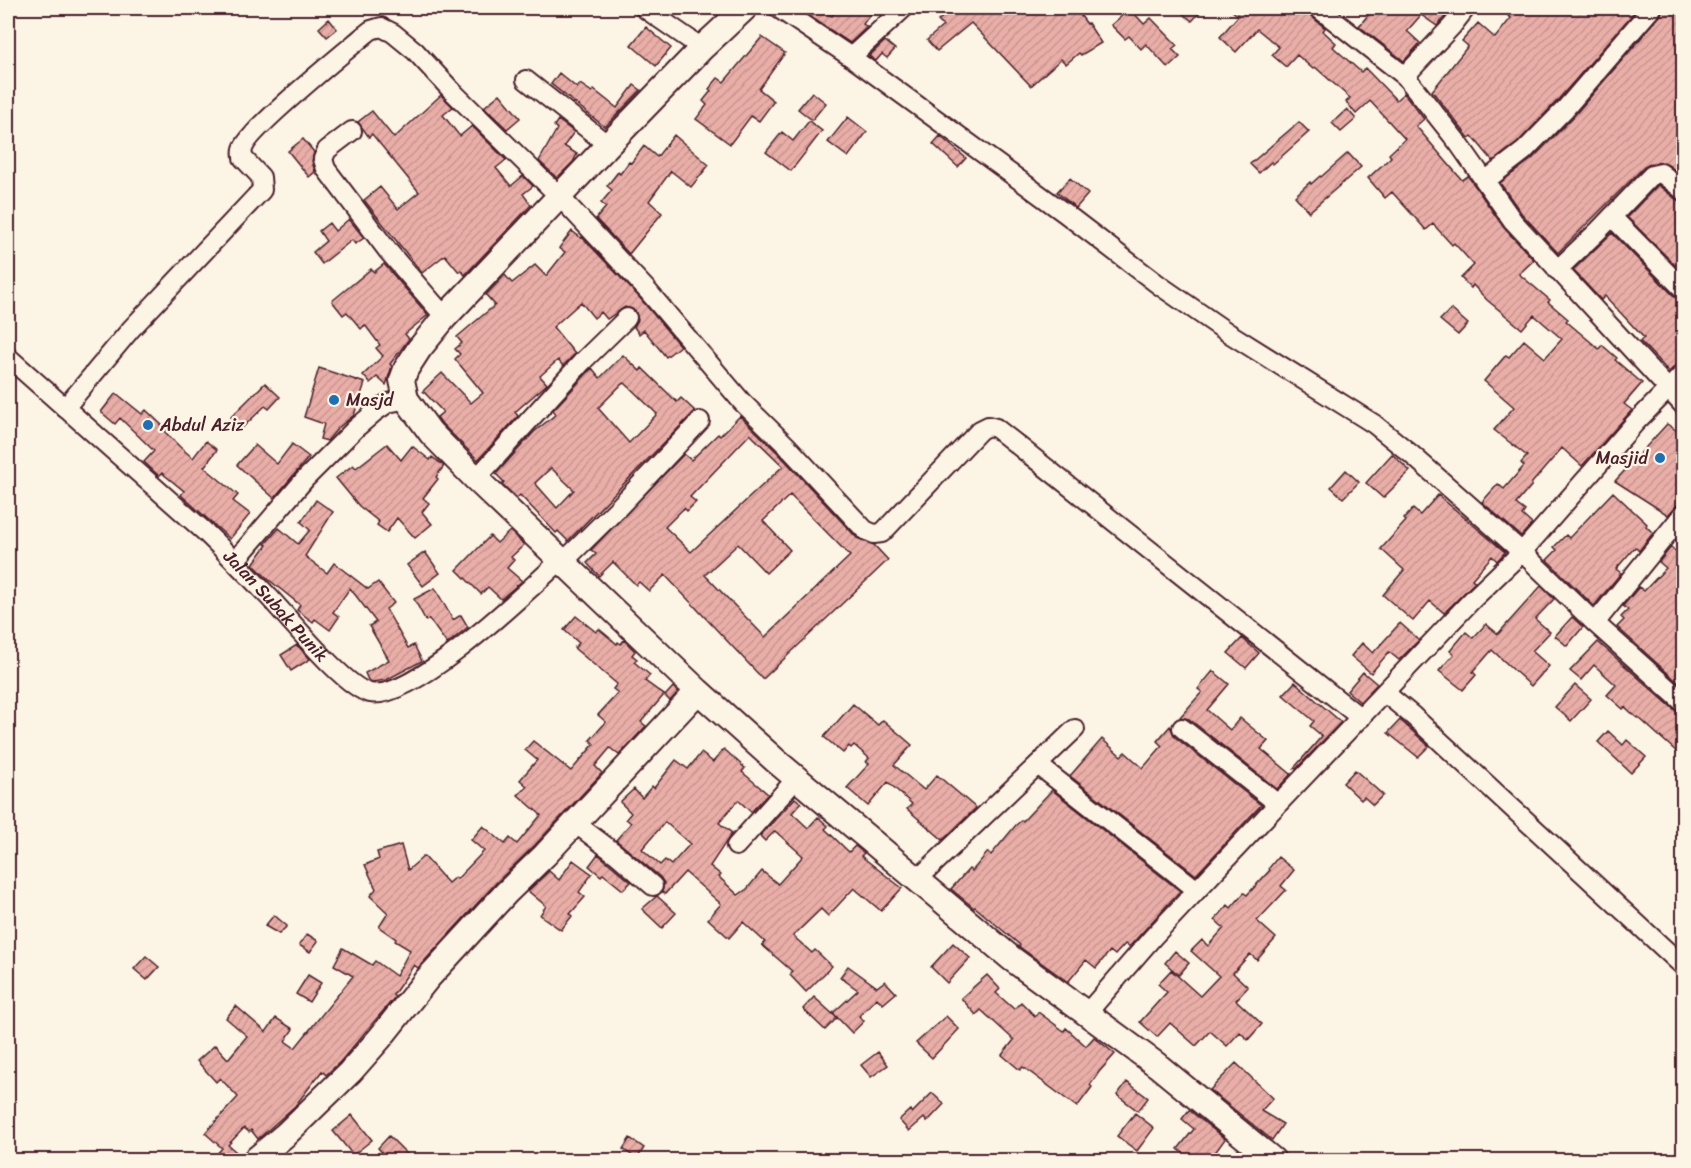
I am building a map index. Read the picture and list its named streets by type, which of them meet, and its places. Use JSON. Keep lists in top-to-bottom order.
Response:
{
  "streets": {
    "street": ["Jalan Subak Punik"]
  },
  "places": ["Masjd", "Abdul Aziz", "Masjid"]
}
